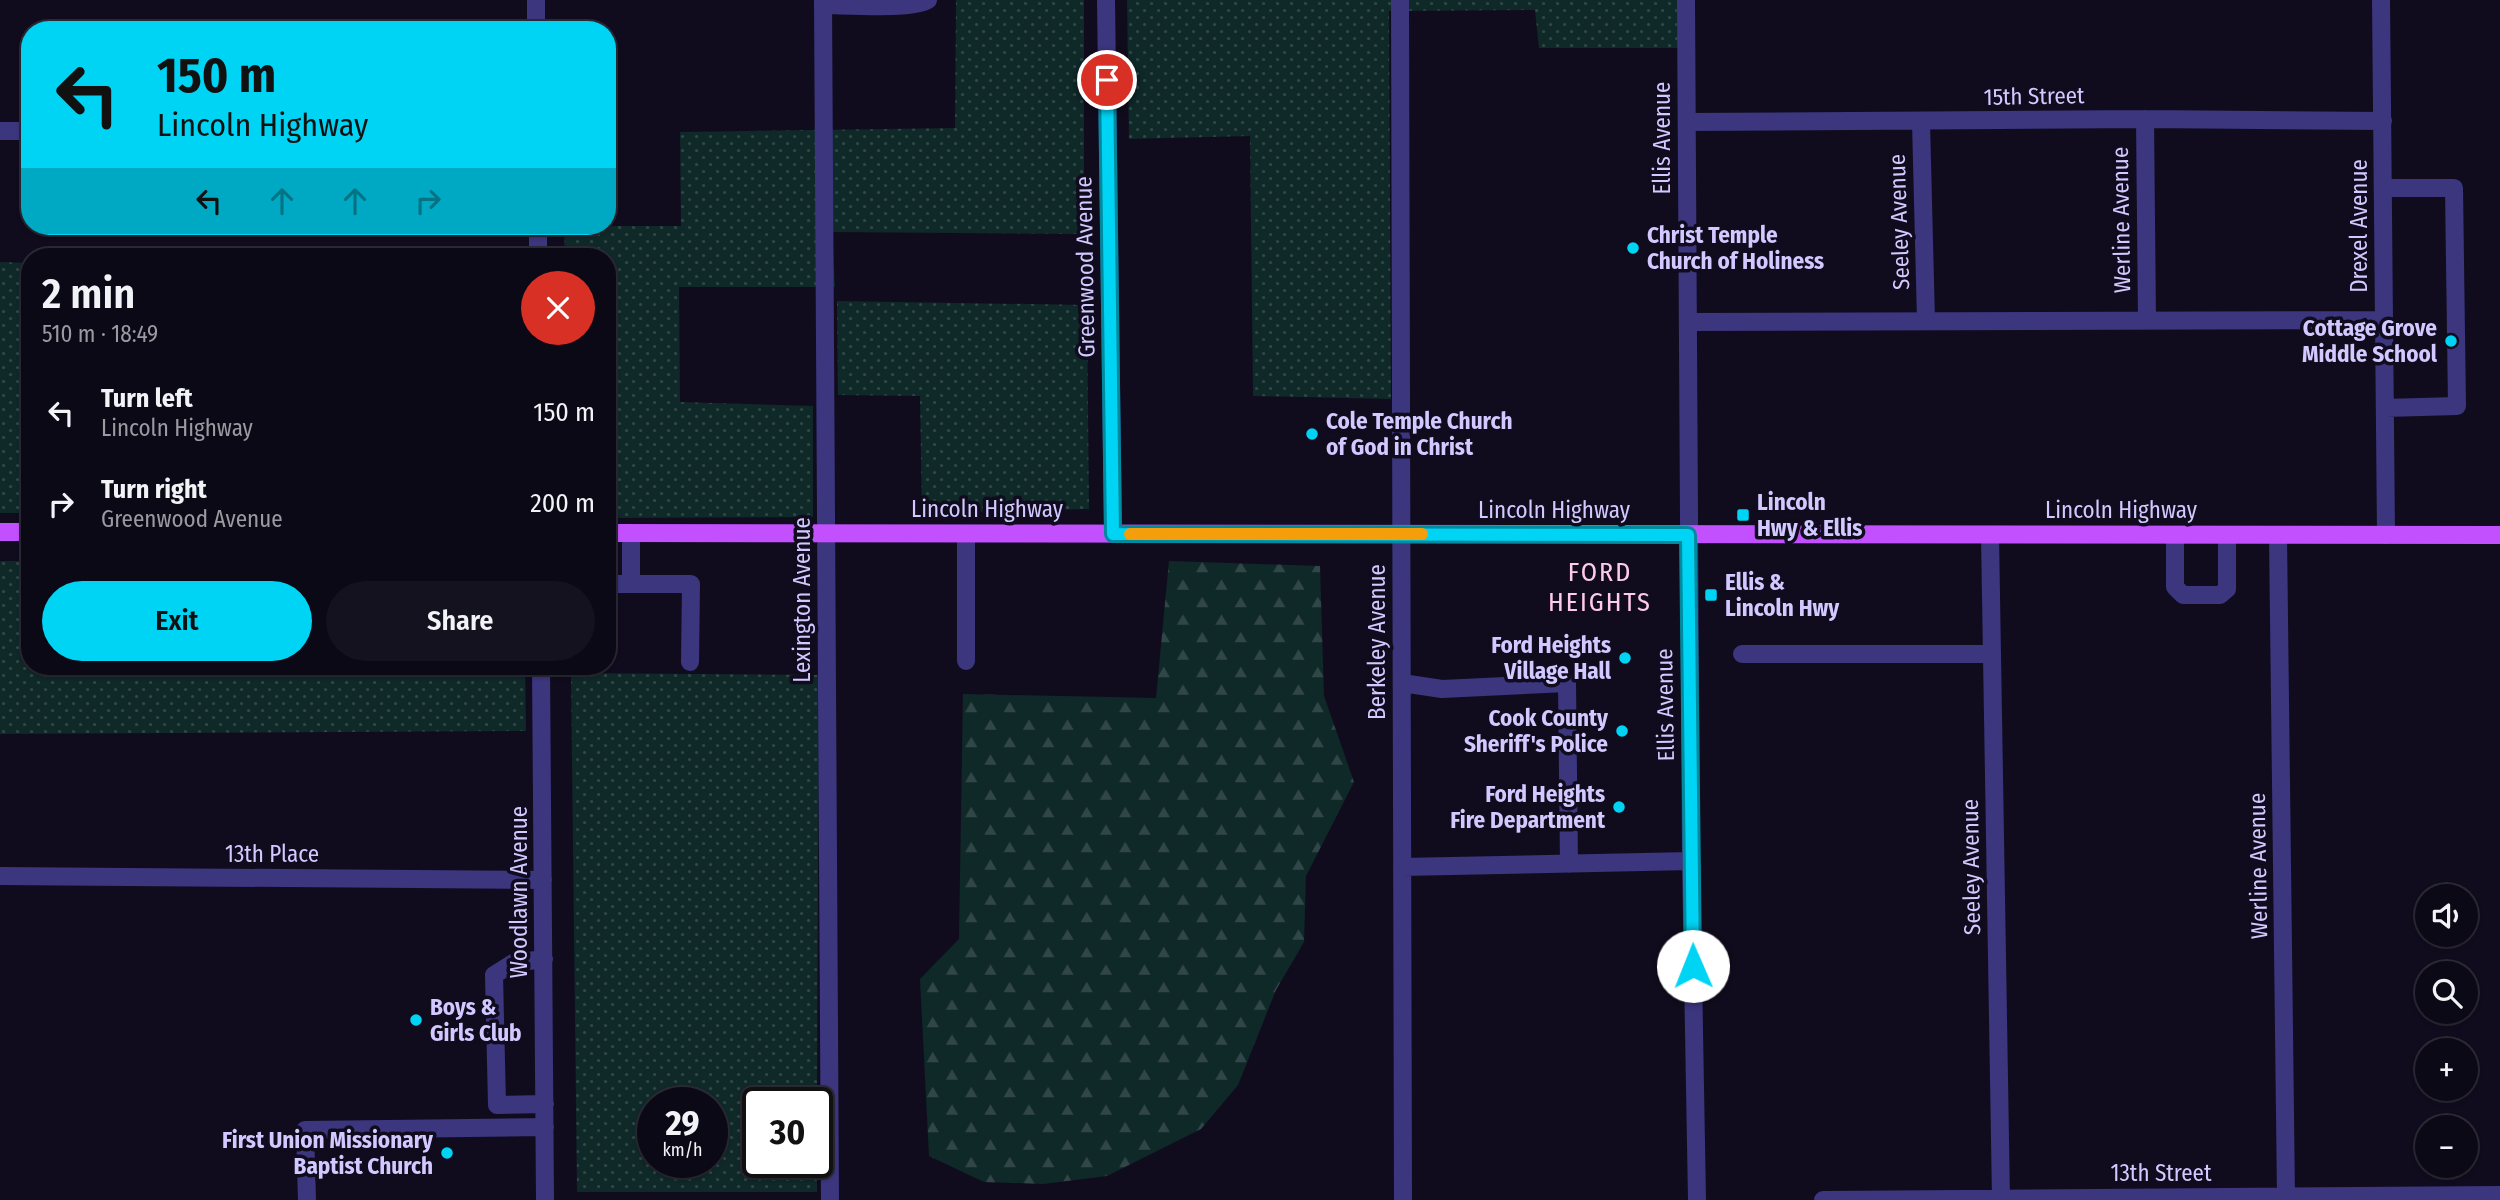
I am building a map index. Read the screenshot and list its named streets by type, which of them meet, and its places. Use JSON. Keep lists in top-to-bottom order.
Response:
{
  "streets": {
    "main road": ["Lincoln Highway"],
    "street": [
      "15th Street",
      "Ellis Avenue",
      "Werline Avenue",
      "Seeley Avenue",
      "Drexel Avenue",
      "Greenwood Avenue",
      "Lexington Avenue",
      "Berkeley Avenue",
      "13th Place",
      "Woodlawn Avenue",
      "13th Street"
    ]
  },
  "crossings": [
    ["15th Street", "Ellis Avenue"],
    ["15th Street", "Werline Avenue"],
    ["15th Street", "Seeley Avenue"],
    ["15th Street", "Drexel Avenue"],
    ["Ellis Avenue", "Lincoln Highway"],
    ["Werline Avenue", "Lincoln Highway"],
    ["Werline Avenue", "13th Street"],
    ["Seeley Avenue", "Lincoln Highway"],
    ["Seeley Avenue", "13th Street"],
    ["Drexel Avenue", "Lincoln Highway"],
    ["Greenwood Avenue", "Lincoln Highway"],
    ["Lincoln Highway", "Lexington Avenue"],
    ["Lincoln Highway", "Berkeley Avenue"],
    ["13th Place", "Woodlawn Avenue"]
  ],
  "districts": ["FORD HEIGHTS"],
  "places": {
    "other": [
      "Christ Temple Church of Holiness",
      "Cottage Grove Middle School",
      "Cole Temple Church of God in Christ",
      "Ford Heights Village Hall",
      "Cook County Sheriff's Police",
      "Ford Heights Fire Department",
      "Boys & Girls Club",
      "First Union Missionary Baptist Church"
    ],
    "transit": ["Lincoln Hwy & Ellis", "Ellis & Lincoln Hwy"]
  },
  "page": {
    "turn": ["150 m", "Lincoln Highway"],
    "heading": ["2 min", "510 m · 18:49"],
    "list": [
      {
        "name": "Turn left",
        "note": "Lincoln Highway",
        "value": "150 m"
      },
      {
        "name": "Turn right",
        "note": "Greenwood Avenue",
        "value": "200 m"
      }
    ],
    "buttons": ["Exit", "Share"],
    "map_buttons": ["+", "−"],
    "speed": "29 km/h",
    "limit": "30"
  }
}
